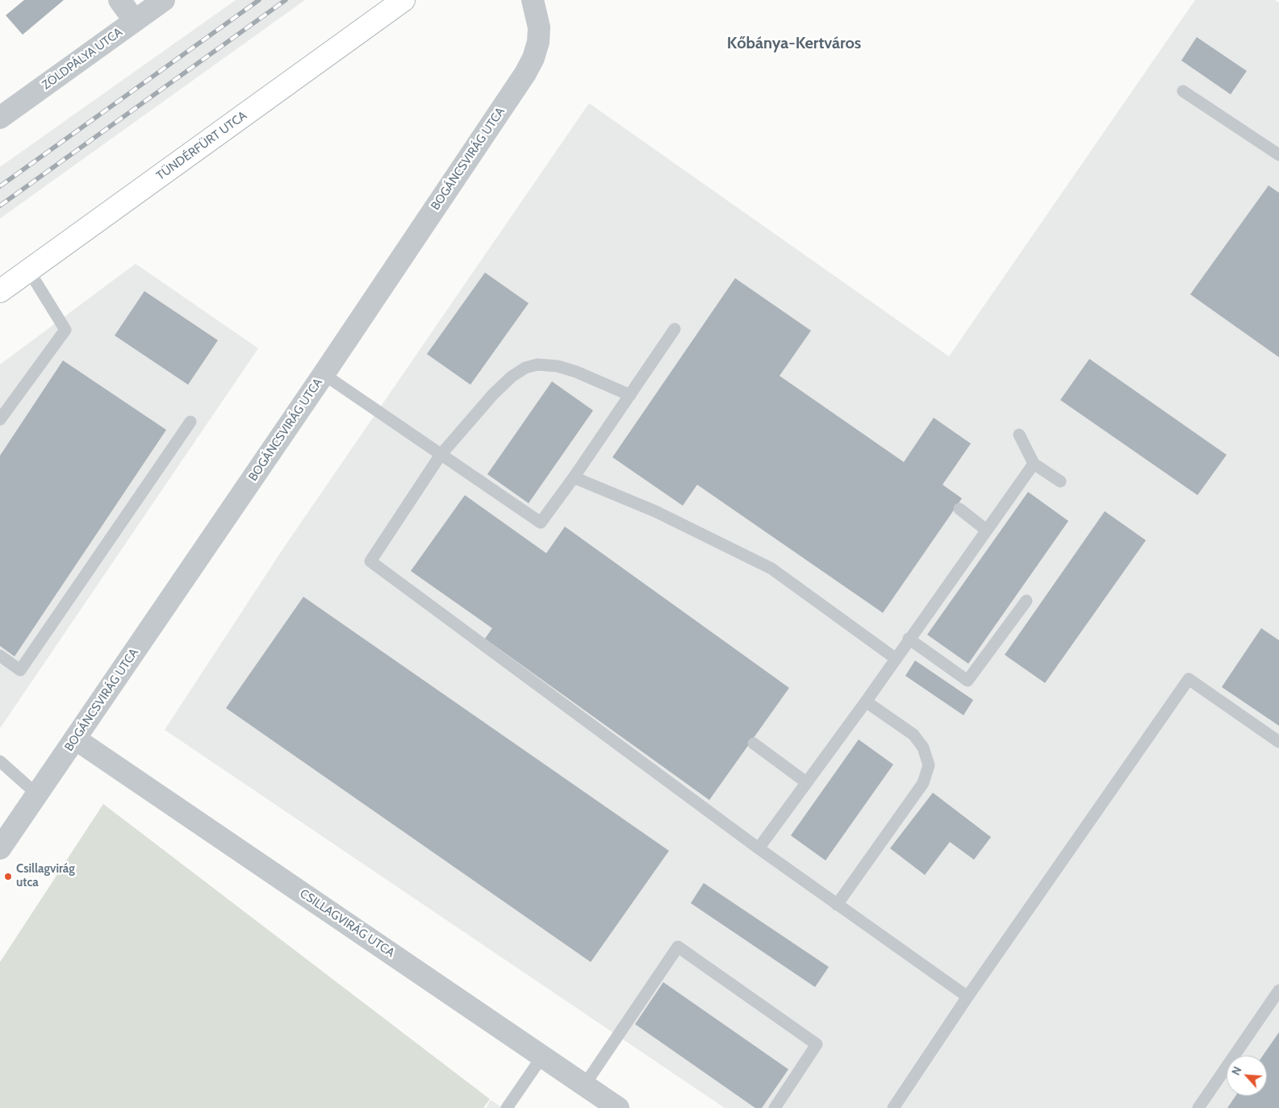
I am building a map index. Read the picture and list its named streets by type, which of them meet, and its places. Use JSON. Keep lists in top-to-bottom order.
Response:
{
  "streets": {
    "street": [
      "ZÖLDPÁLYA UTCA",
      "TÜNDÉRFÜRT UTCA",
      "BOGÁNCSVIRÁG UTCA",
      "CSILLAGVIRÁG UTCA"
    ]
  },
  "crossings": [
    ["BOGÁNCSVIRÁG UTCA", "CSILLAGVIRÁG UTCA"]
  ],
  "districts": ["Kőbánya-Kertváros"],
  "places": ["Csillagvirág utca"],
  "north": "top left"
}
